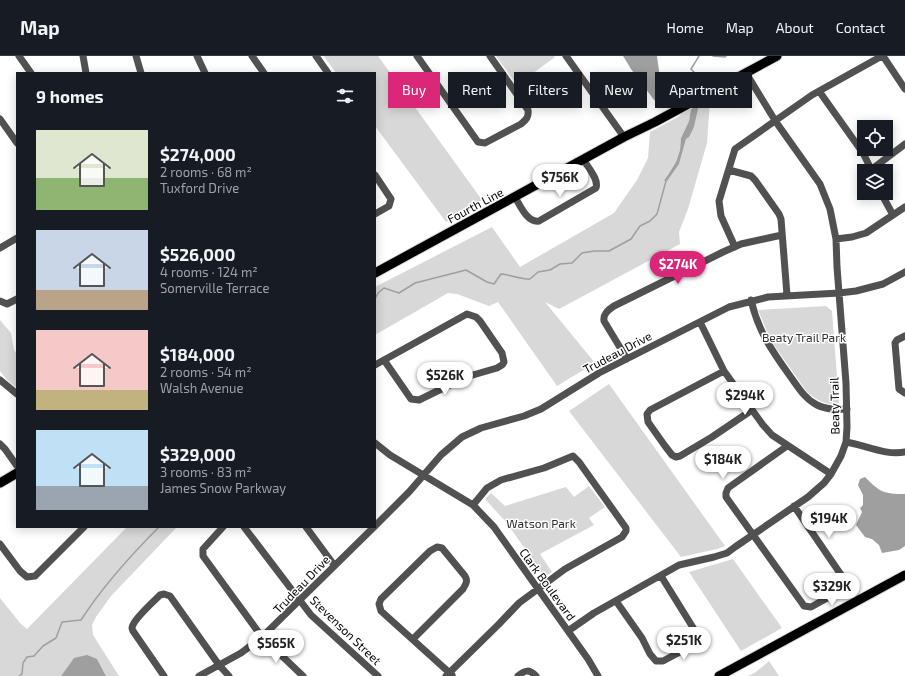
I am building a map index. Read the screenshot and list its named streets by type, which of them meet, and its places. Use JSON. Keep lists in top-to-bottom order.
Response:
{
  "streets": {
    "main road": ["Fourth Line"],
    "street": [
      "Trudeau Drive",
      "Beaty Trail",
      "Clark Boulevard",
      "Stevenson Street"
    ]
  },
  "crossings": [
    ["Trudeau Drive", "Beaty Trail"],
    ["Trudeau Drive", "Clark Boulevard"],
    ["Trudeau Drive", "Stevenson Street"],
    ["Beaty Trail", "Clark Boulevard"]
  ],
  "parks": ["Beaty Trail Park", "Watson Park"],
  "page": {
    "header": "Map",
    "nav": [
      "Home",
      "Map",
      "About",
      "Contact"
    ],
    "chip": [
      "Buy",
      "Rent",
      "Filters",
      "New",
      "Apartment"
    ],
    "heading": "9 homes",
    "list": [
      {
        "name": "$274,000",
        "note": "2 rooms · 68 m² · Tuxford Drive"
      },
      {
        "name": "$526,000",
        "note": "4 rooms · 124 m² · Somerville Terrace"
      },
      {
        "name": "$184,000",
        "note": "2 rooms · 54 m² · Walsh Avenue"
      },
      {
        "name": "$329,000",
        "note": "3 rooms · 83 m² · James Snow Parkway"
      }
    ],
    "price": [
      "$756K",
      "$274K",
      "$526K",
      "$294K",
      "$184K",
      "$194K",
      "$329K",
      "$251K",
      "$565K"
    ]
  }
}
